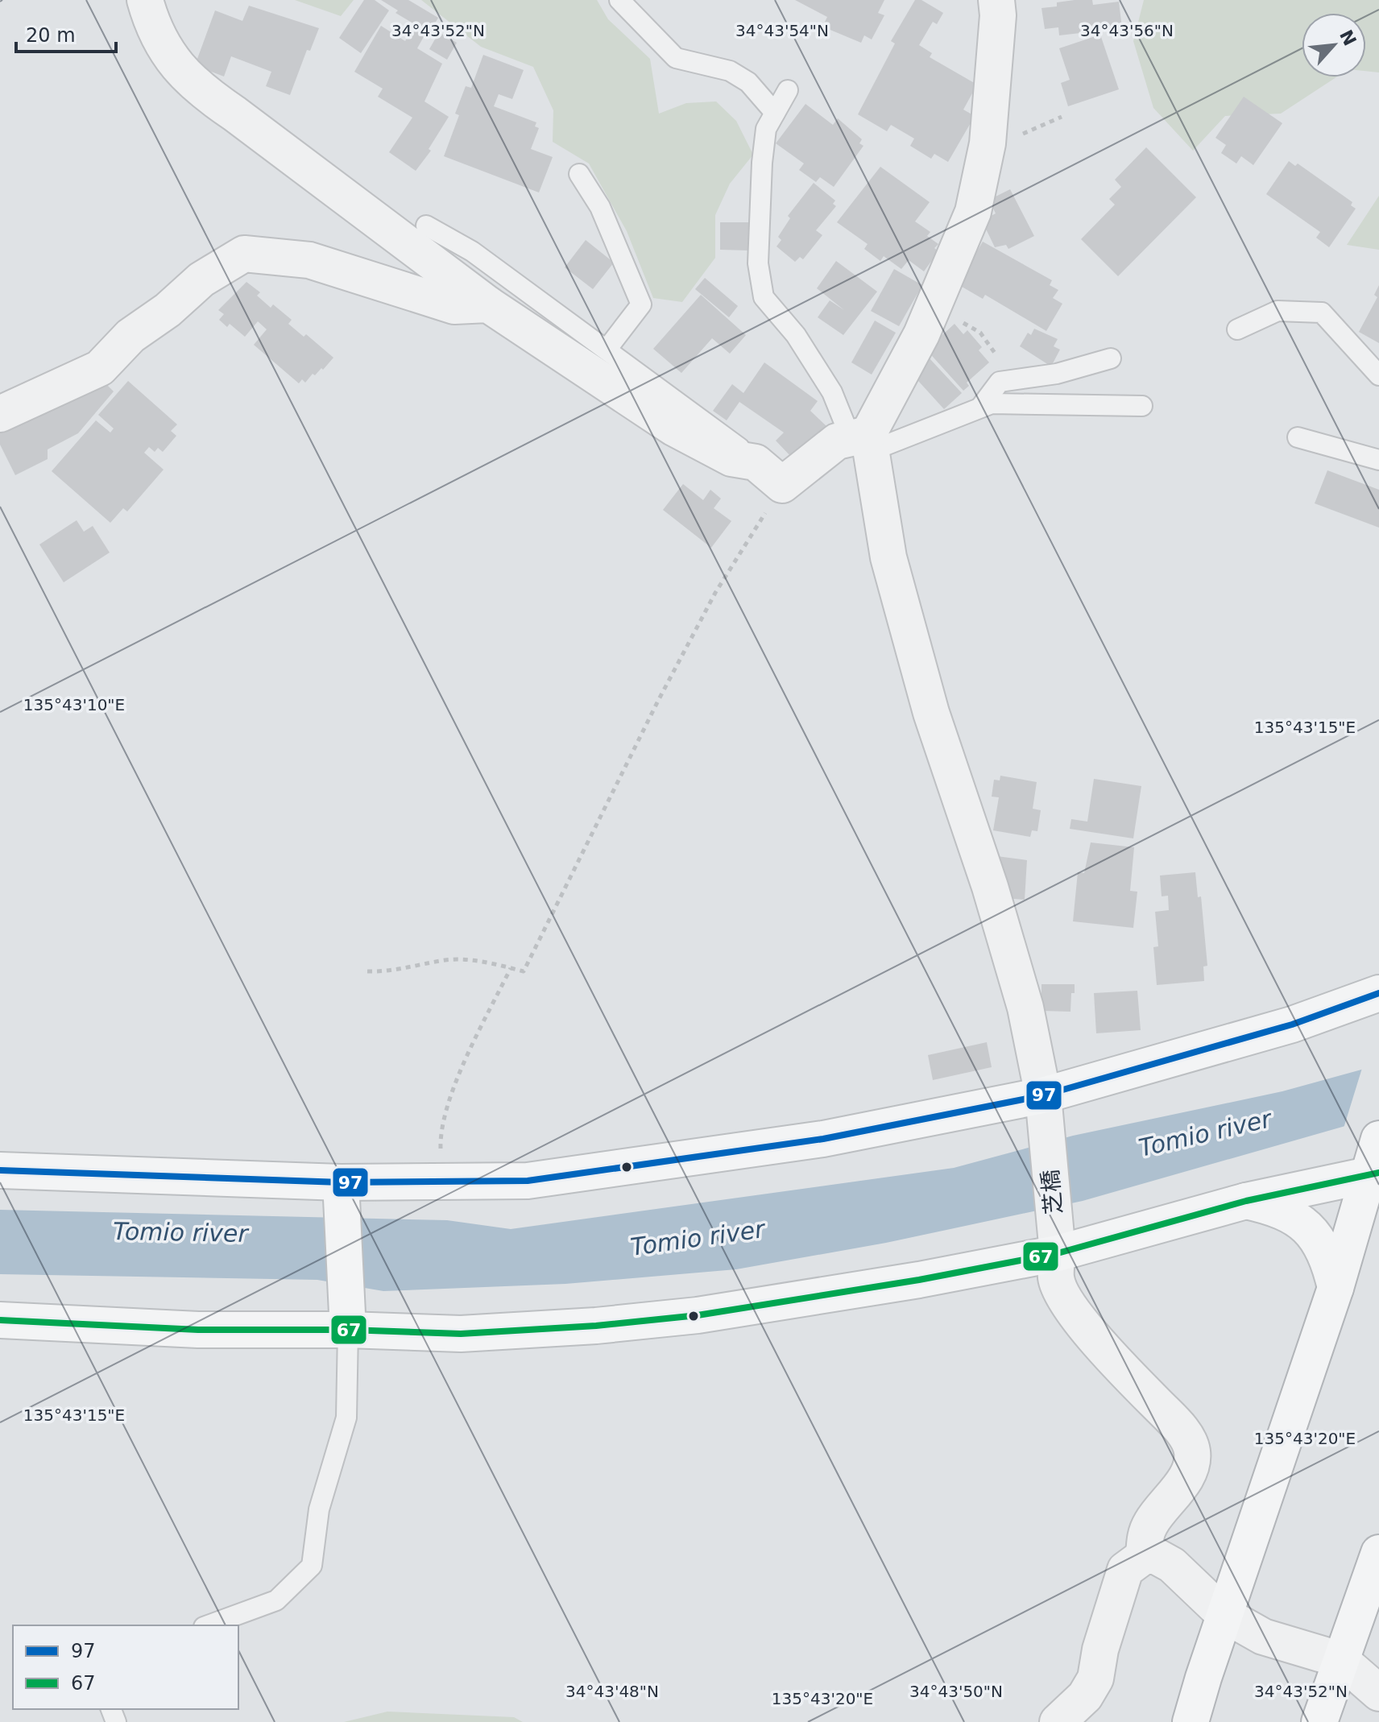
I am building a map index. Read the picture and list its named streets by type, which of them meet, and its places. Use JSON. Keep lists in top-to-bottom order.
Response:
{
  "streets": {
    "street": ["芝橋"]
  },
  "water": ["Tomio river"],
  "lines": ["transit line 97", "transit line 67"],
  "legend": ["97", "67"],
  "scale_bar": "20 m",
  "north": "top right",
  "coordinates": [
    "34°43'52\"N",
    "34°43'54\"N",
    "34°43'56\"N",
    "135°43'10\"E",
    "135°43'15\"E",
    "135°43'20\"E",
    "34°43'48\"N",
    "34°43'50\"N"
  ]
}
